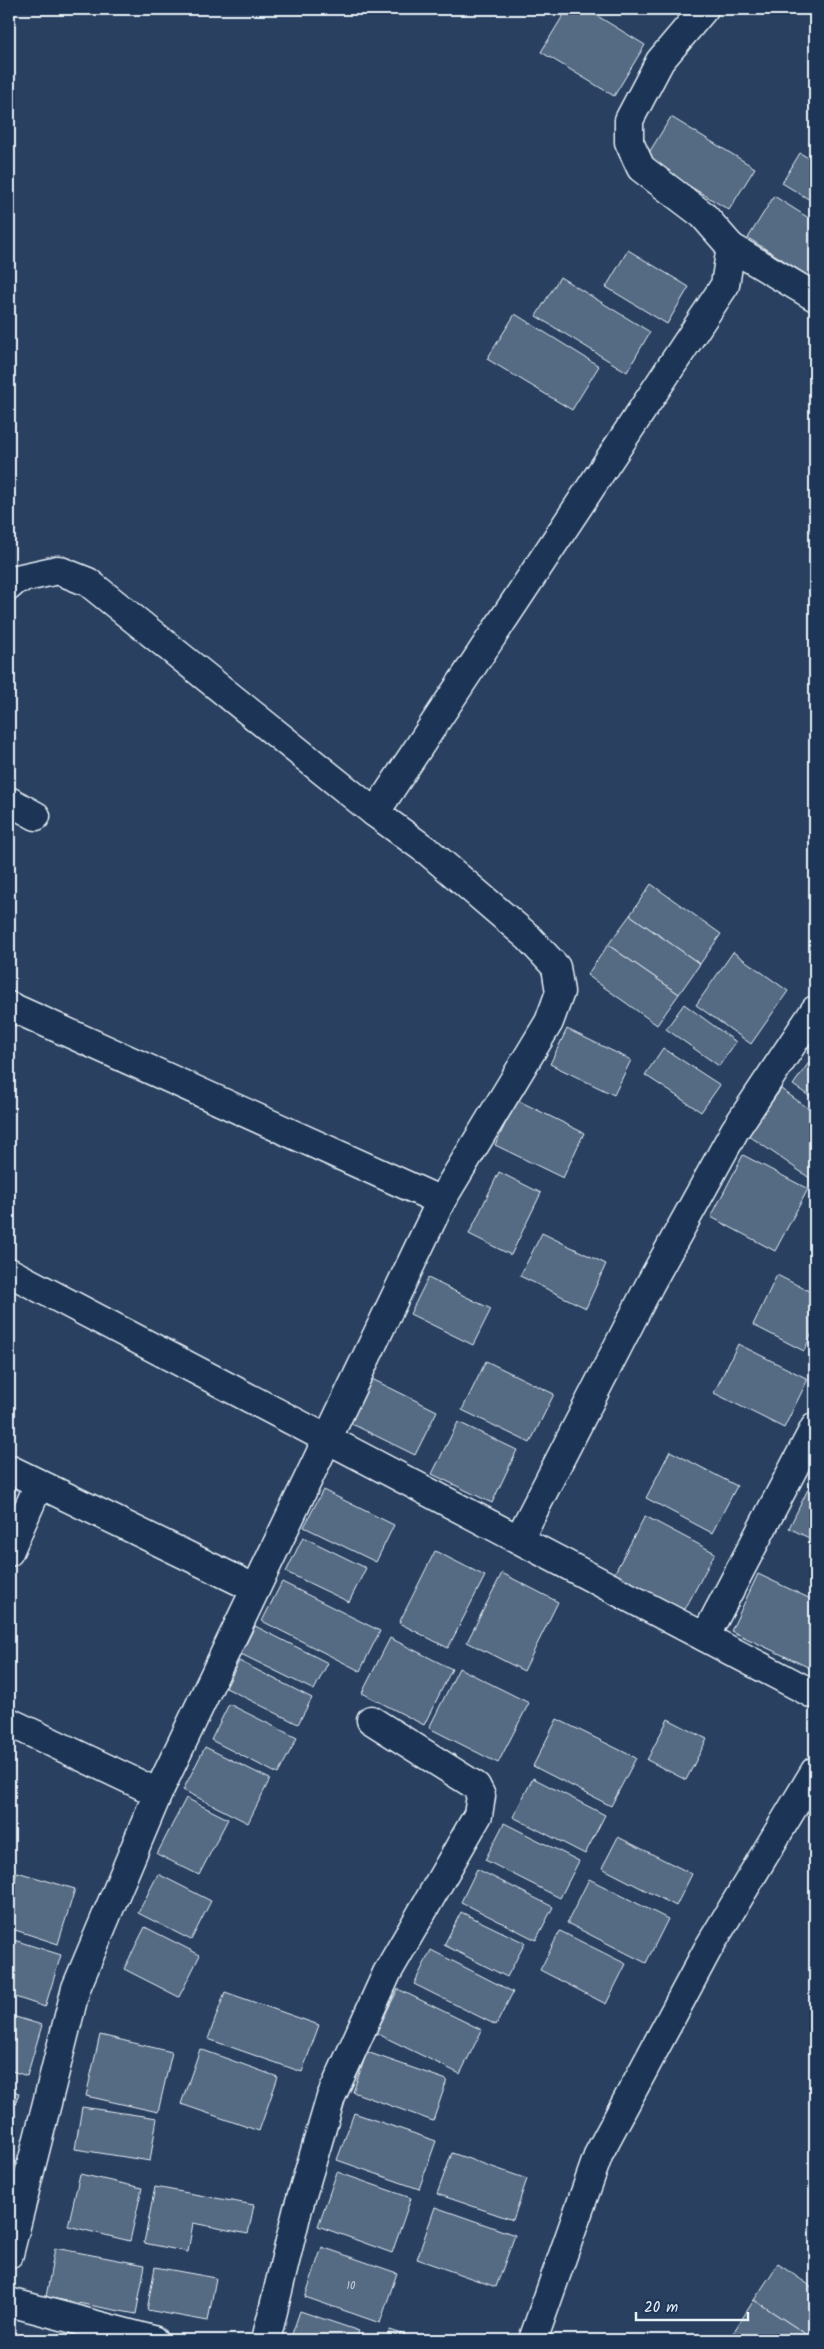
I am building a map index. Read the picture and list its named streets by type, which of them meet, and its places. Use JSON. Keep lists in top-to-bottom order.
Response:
{
  "house_numbers": ["10"],
  "scale_bar": "20 m"
}
